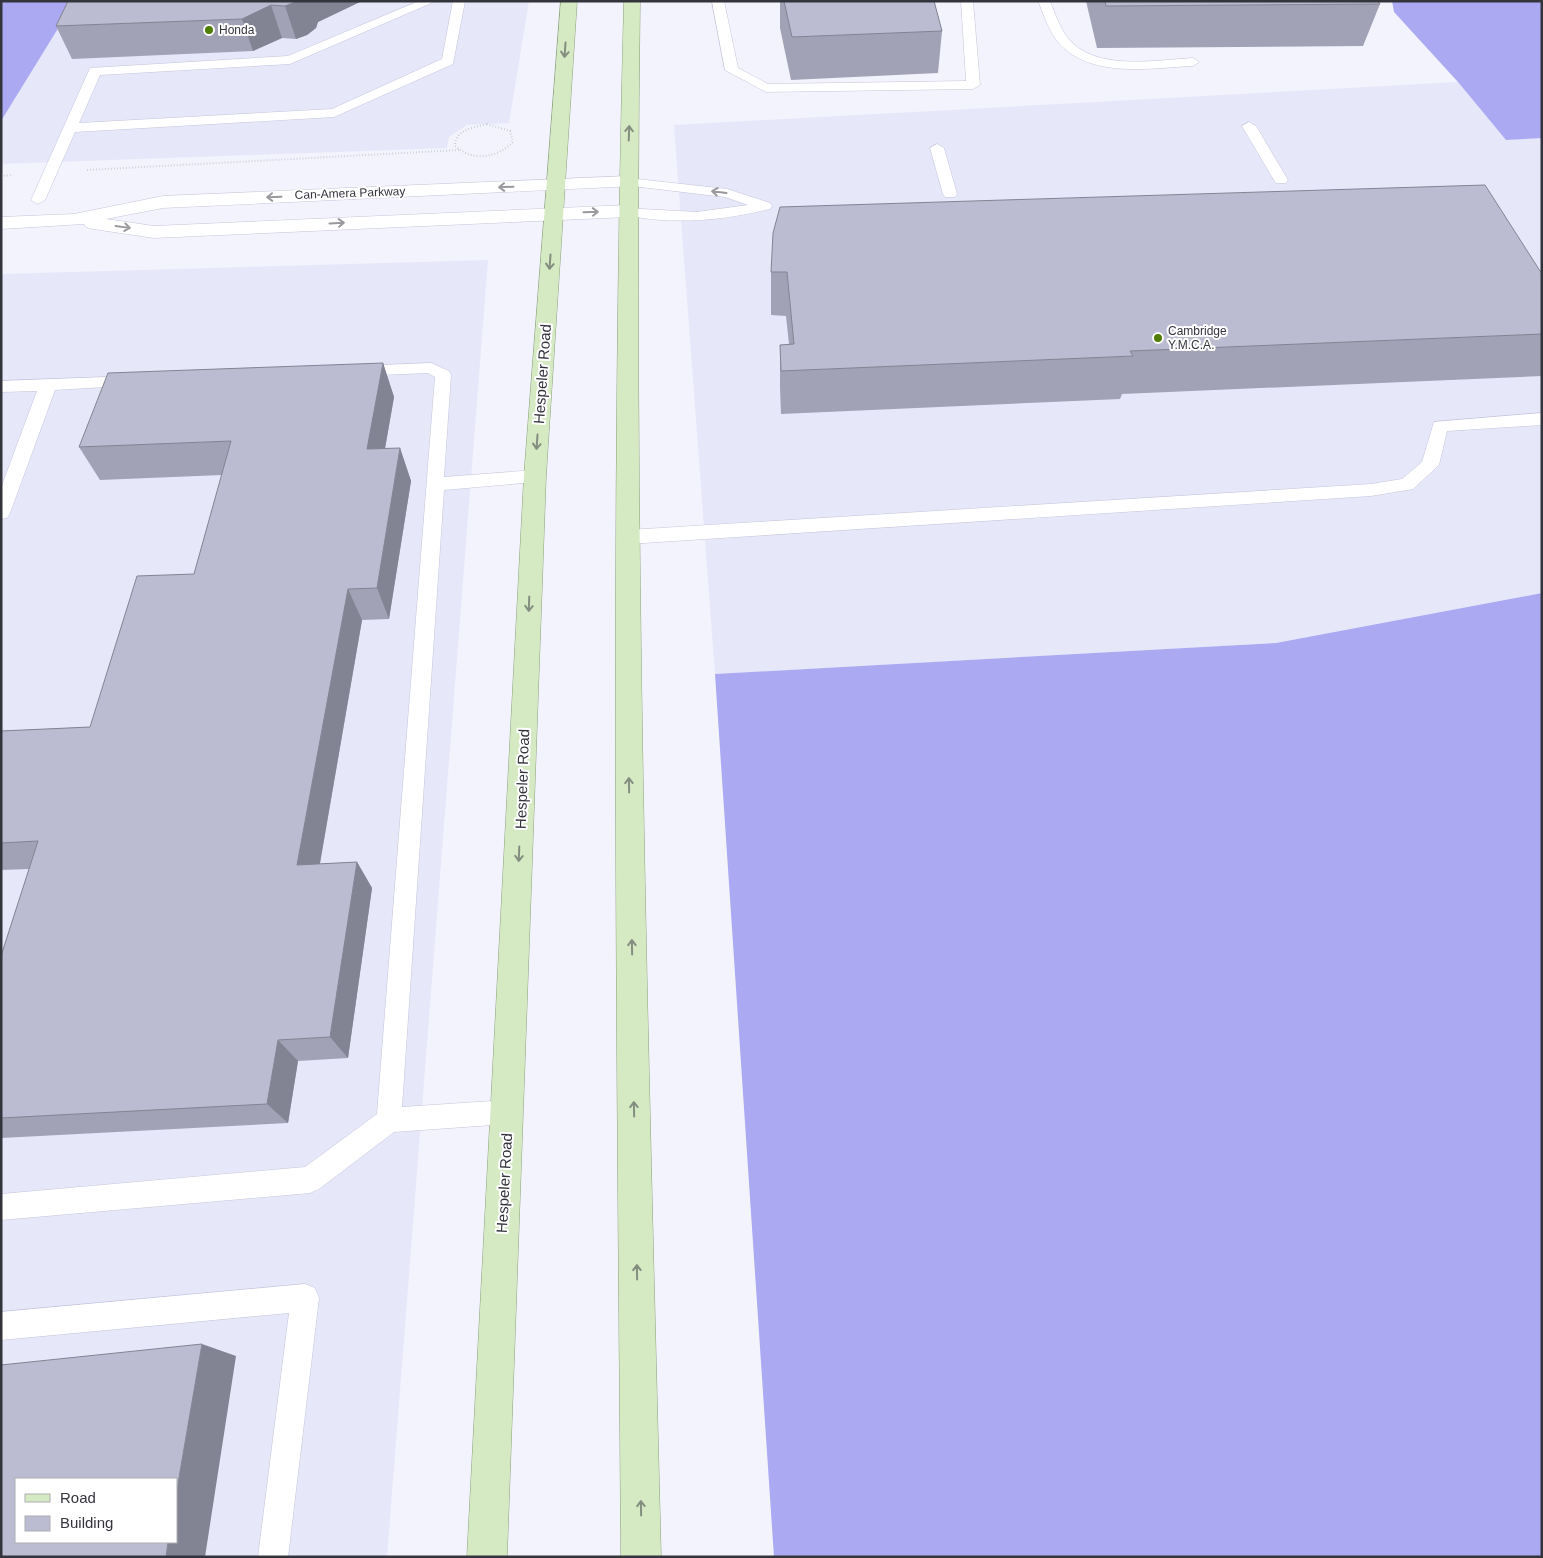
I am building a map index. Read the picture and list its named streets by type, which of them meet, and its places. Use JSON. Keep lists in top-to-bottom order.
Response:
{
  "streets": {
    "main road": ["Can-Amera Parkway", "Hespeler Road"]
  },
  "crossings": [
    ["Can-Amera Parkway", "Hespeler Road"]
  ],
  "places": ["Honda", "Cambridge Y.M.C.A."],
  "legend": ["Road", "Building"]
}
